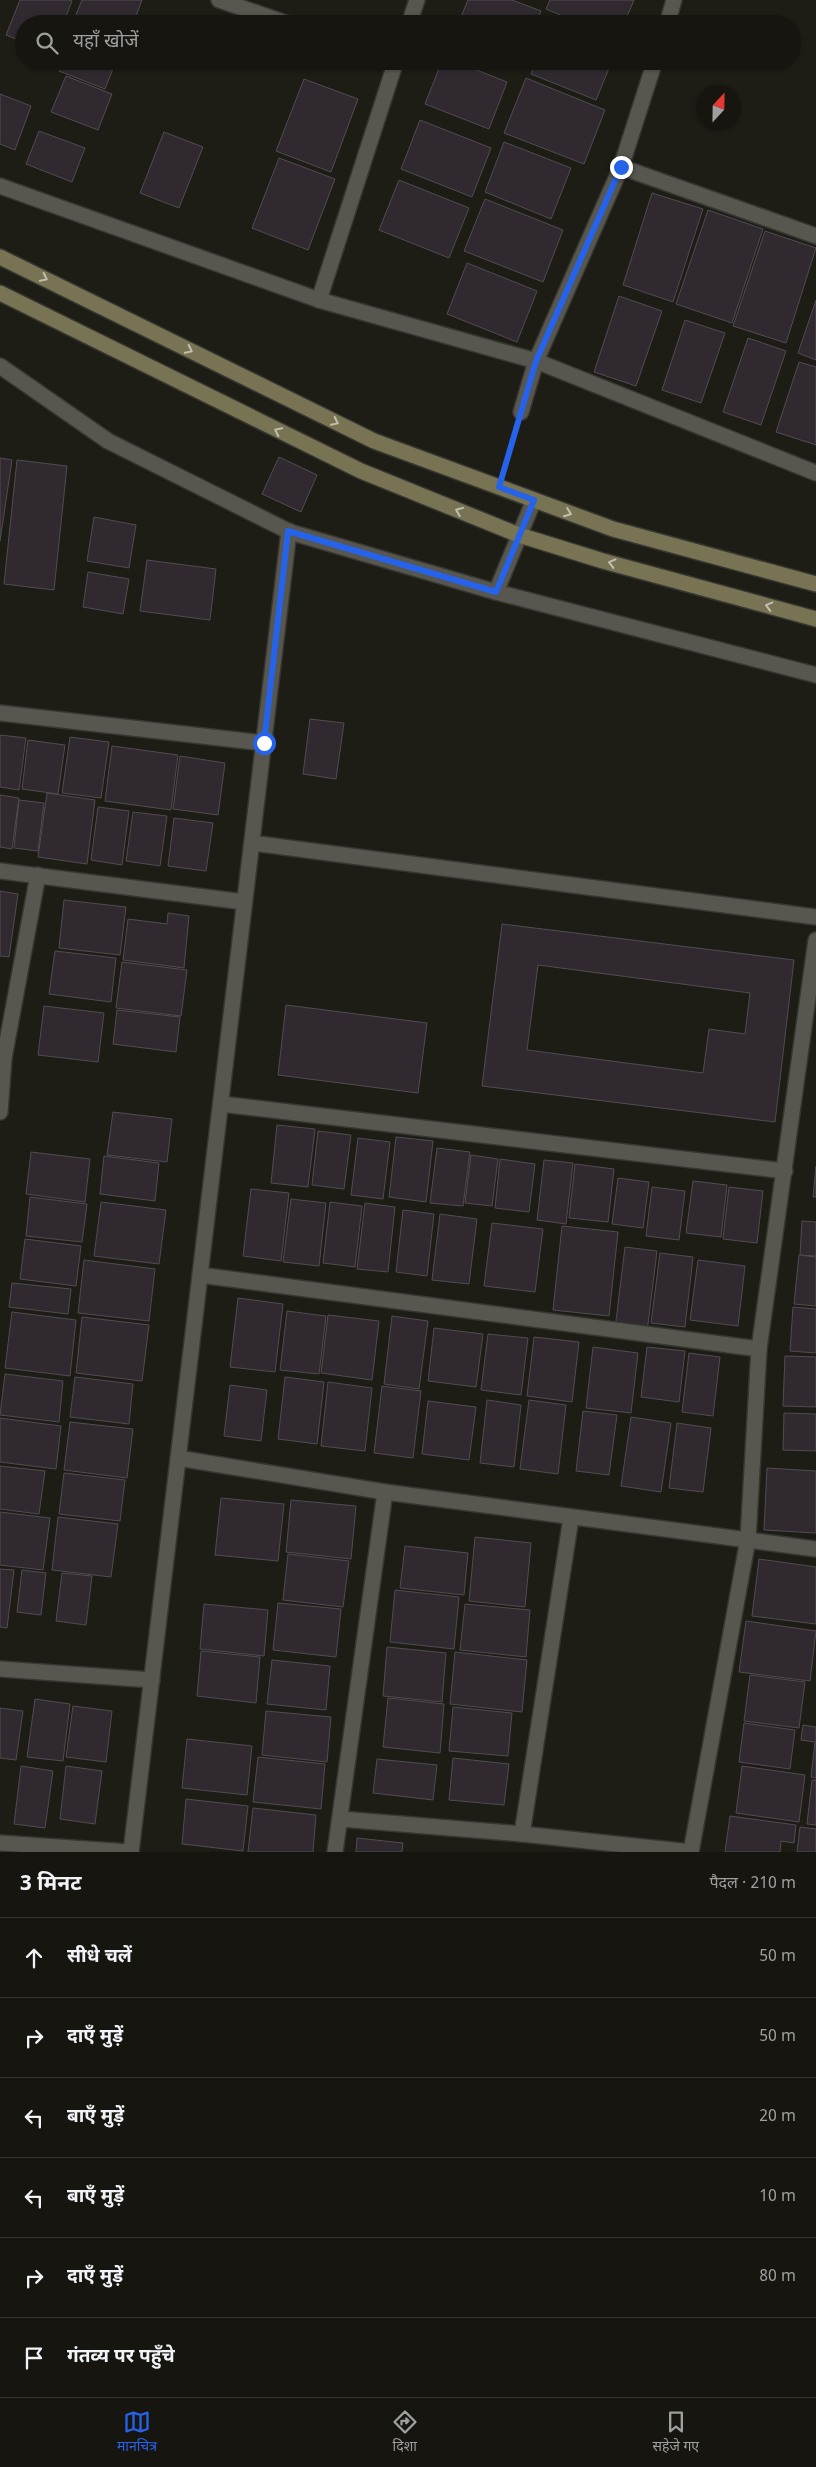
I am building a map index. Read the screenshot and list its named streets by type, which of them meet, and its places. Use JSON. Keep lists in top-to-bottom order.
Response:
{
  "north": "top",
  "page": {
    "search": "यहाँ खोजें",
    "heading": ["3 मिनट", "पैदल · 210 m"],
    "list": [
      ["सीधे चलें", "50 m"],
      ["दाएँ मुड़ें", "50 m"],
      ["बाएँ मुड़ें", "20 m"],
      ["बाएँ मुड़ें", "10 m"],
      ["दाएँ मुड़ें", "80 m"],
      "गंतव्य पर पहुँचे"
    ],
    "nav": ["मानचित्र", "दिशा", "सहेजे गए"]
  }
}
